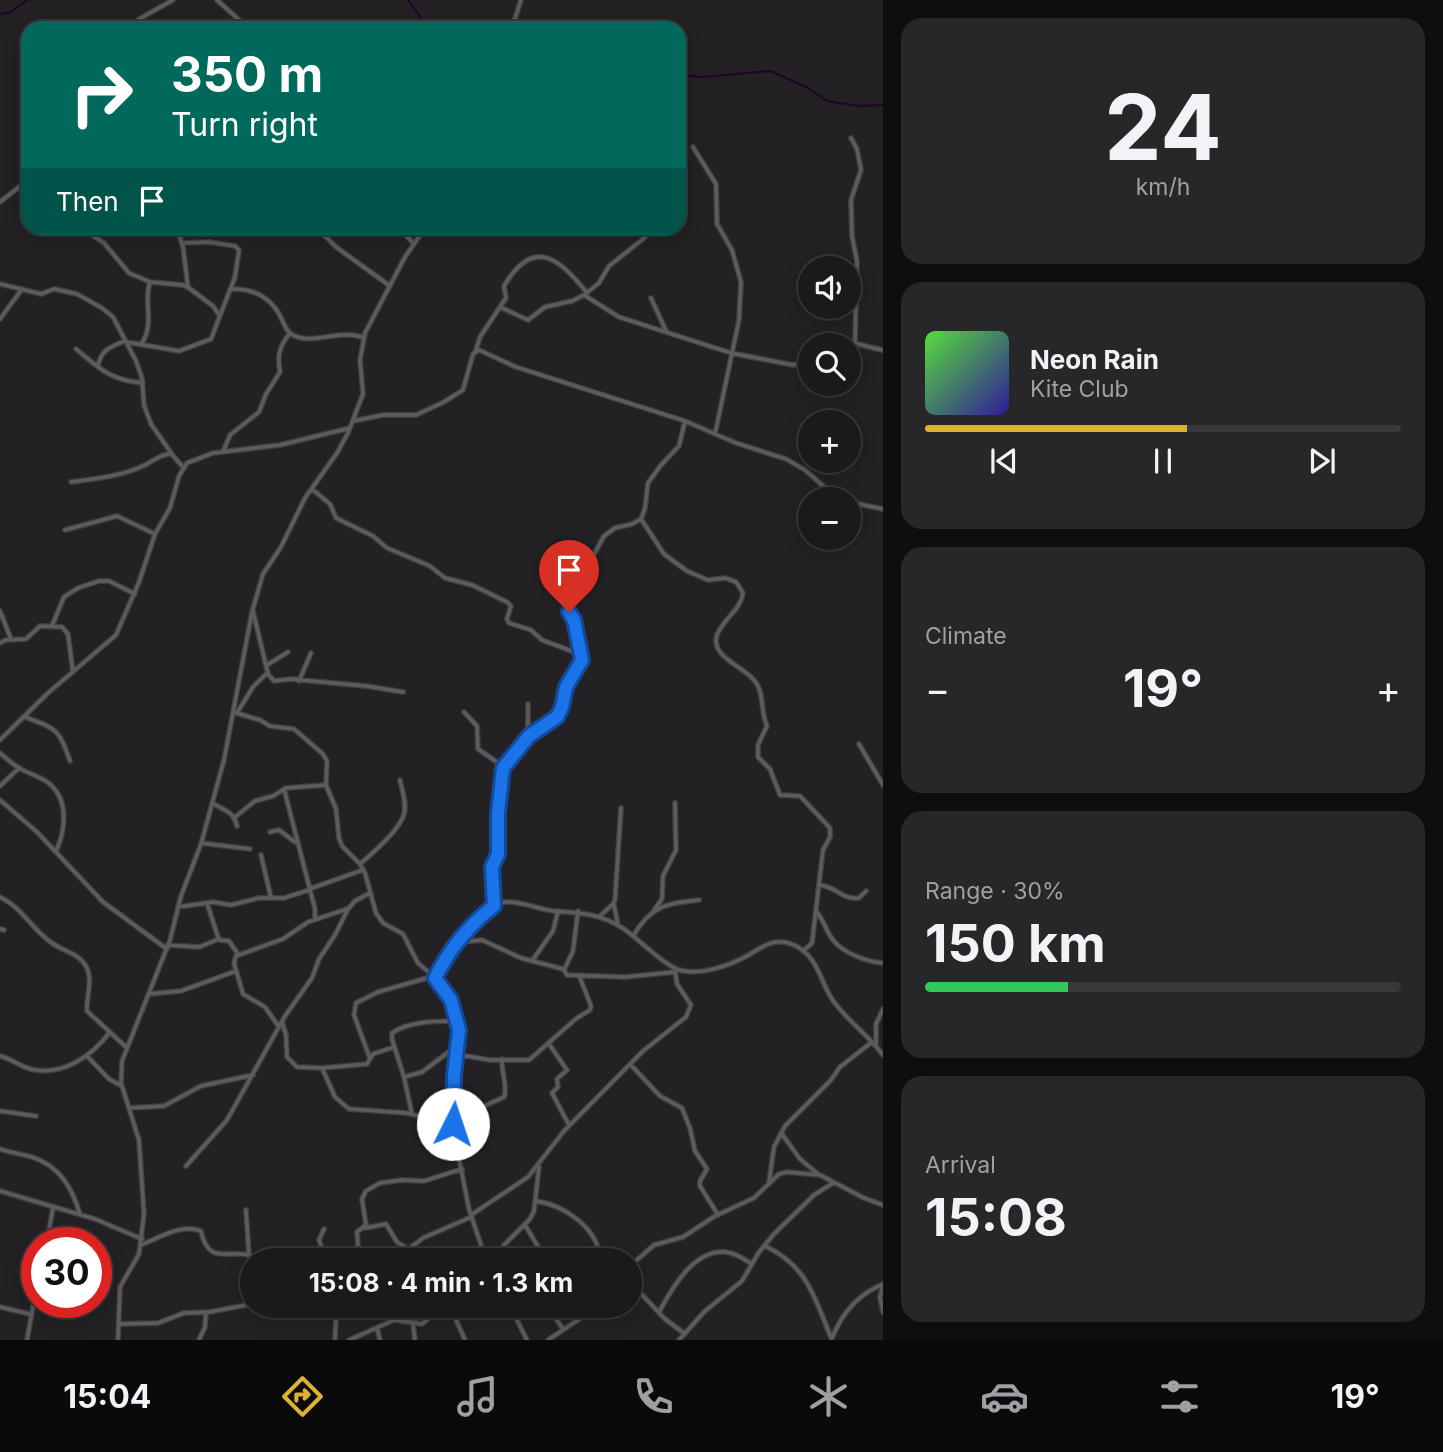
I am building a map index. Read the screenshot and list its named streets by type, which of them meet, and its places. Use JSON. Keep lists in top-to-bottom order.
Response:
{
  "page": {
    "tile": [
      ["24", "km/h"],
      "Climate",
      ["Range · 30%", "150 km"],
      ["Arrival", "15:08"]
    ],
    "turn": ["350 m", "Turn right"],
    "then": "Then",
    "map_buttons": ["+", "−"],
    "song": ["Neon Rain", "Kite Club"],
    "heat": ["−", "19°", "+"],
    "limit": "30",
    "trip": "15:08 · 4 min · 1.3 km",
    "tabs": ["15:04", "19°"]
  }
}
